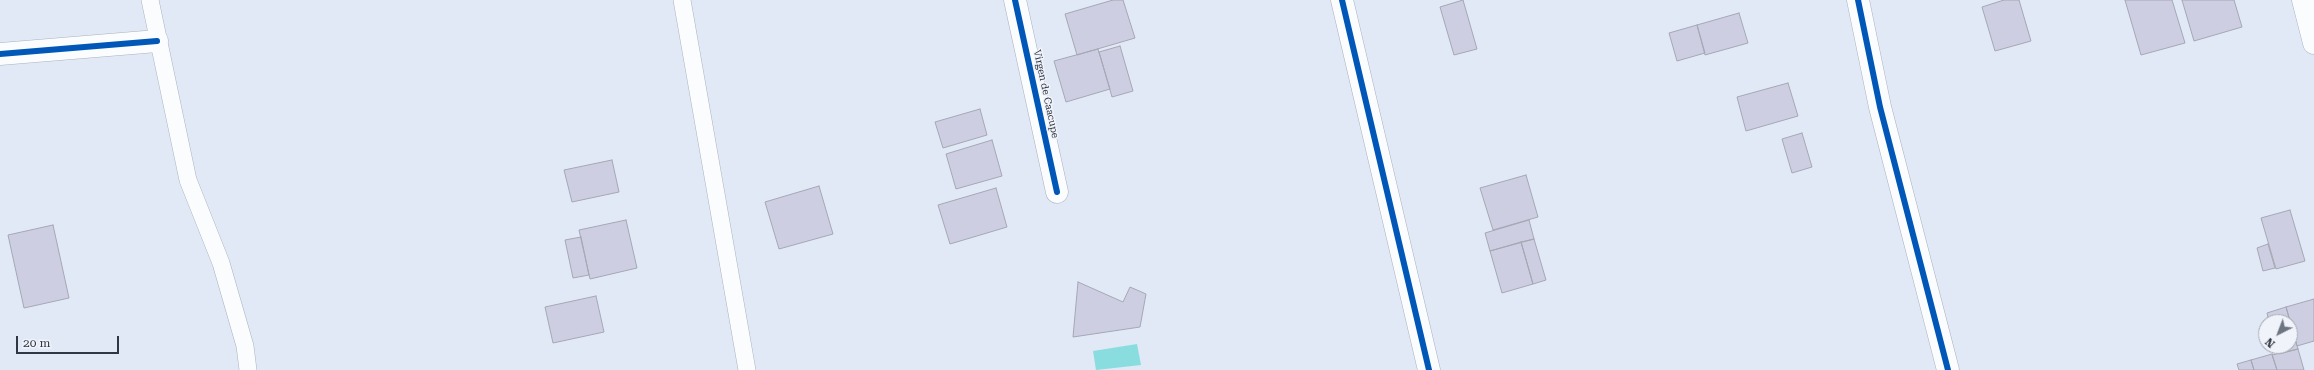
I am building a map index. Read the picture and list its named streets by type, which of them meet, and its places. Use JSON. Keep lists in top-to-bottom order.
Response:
{
  "streets": {
    "street": ["Virgen de Caacupe"]
  },
  "scale_bar": "20 m",
  "north": "bottom left"
}
